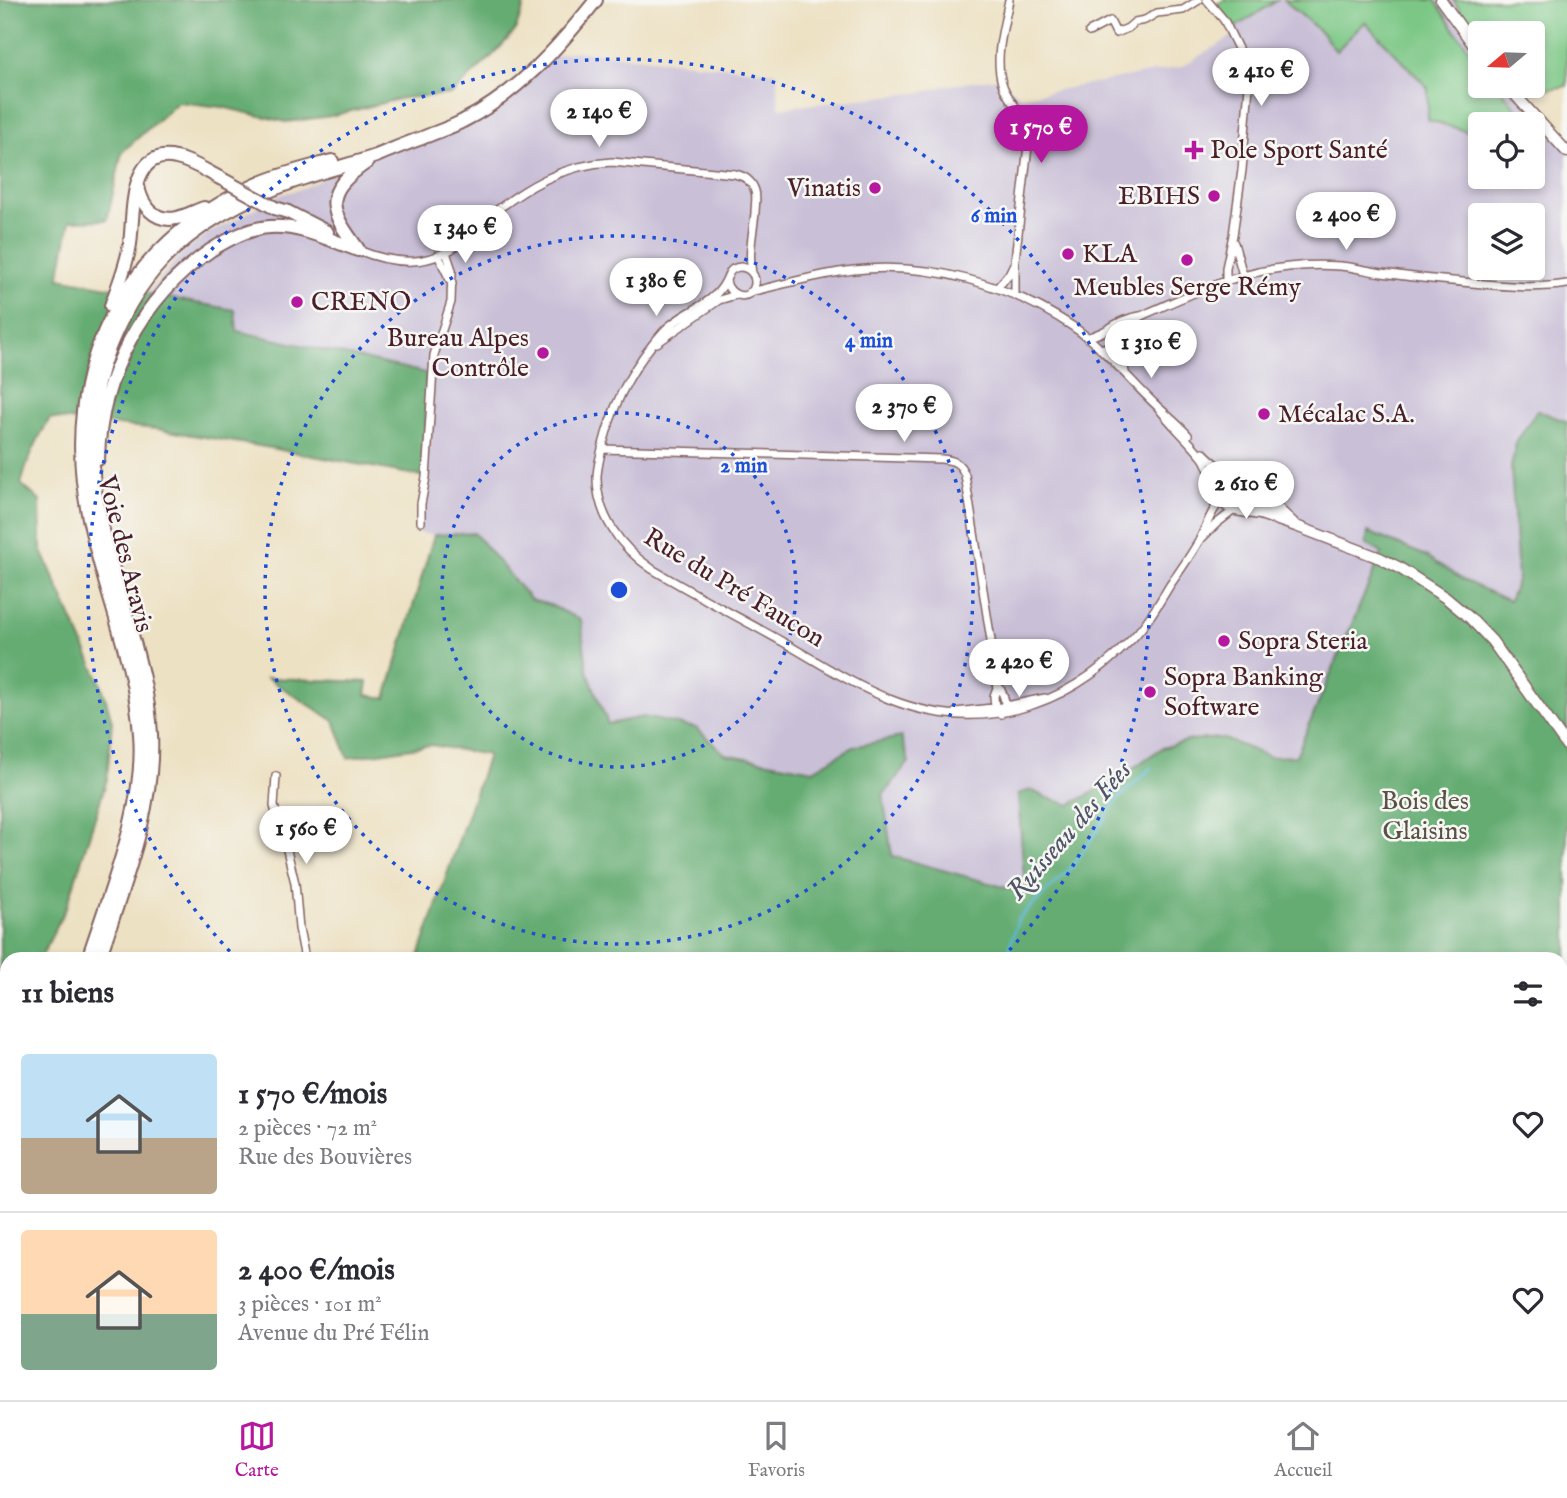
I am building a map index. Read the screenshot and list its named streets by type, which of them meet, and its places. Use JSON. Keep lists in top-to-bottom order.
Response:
{
  "streets": {
    "highway": ["Voie des Aravis"],
    "street": ["Rue du Pré Faucon"]
  },
  "water": ["Ruisseau des Fées"],
  "parks": ["Bois des Glaisins"],
  "places": {
    "health": ["Pole Sport Santé"],
    "other": [
      "Vinatis",
      "EBIHS",
      "KLA",
      "Meubles Serge Rémy",
      "CRENO",
      "Bureau Alpes Contrôle",
      "Mécalac S.A.",
      "Sopra Steria",
      "Sopra Banking Software"
    ]
  },
  "north": "left",
  "page": {
    "price": [
      "2 410 €",
      "2 140 €",
      "1 570 €",
      "2 400 €",
      "1 340 €",
      "1 380 €",
      "1 310 €",
      "2 370 €",
      "2 610 €",
      "2 420 €",
      "1 560 €"
    ],
    "heading": "11 biens",
    "list": [
      {
        "name": "1 570 €/mois",
        "note": "2 pièces · 72 m² · Rue des Bouvières"
      },
      {
        "name": "2 400 €/mois",
        "note": "3 pièces · 101 m² · Avenue du Pré Félin"
      }
    ],
    "tabs": ["Carte", "Favoris", "Accueil"]
  },
  "rings": ["6 min", "4 min", "2 min"]
}
